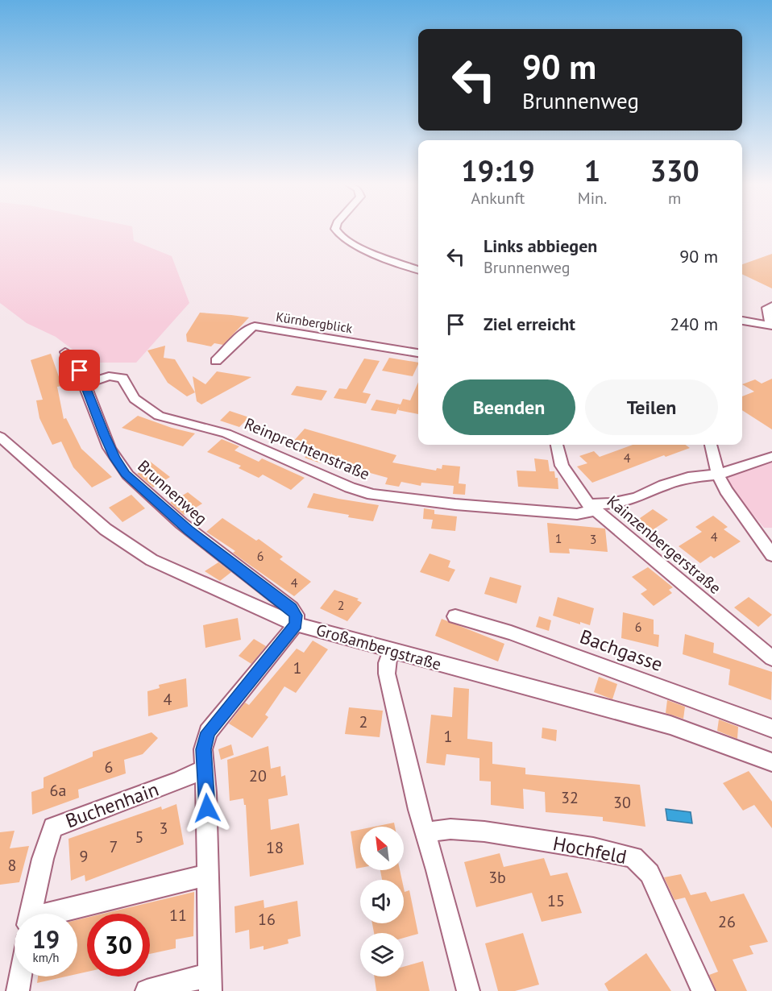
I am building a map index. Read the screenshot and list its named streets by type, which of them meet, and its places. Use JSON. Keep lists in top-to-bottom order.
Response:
{
  "streets": {
    "street": [
      "Kürnbergblick",
      "Reinprechtenstraße",
      "Brunnenweg",
      "Kainzenbergerstraße",
      "Großambergstraße",
      "Bachgasse",
      "Buchenhain",
      "Hochfeld"
    ]
  },
  "crossings": [
    ["Reinprechtenstraße", "Brunnenweg"],
    ["Reinprechtenstraße", "Kainzenbergerstraße"],
    ["Brunnenweg", "Großambergstraße"]
  ],
  "house_numbers": [
    "4",
    "4",
    "1",
    "3",
    "6",
    "4",
    "2",
    "6",
    "1",
    "4",
    "2",
    "1",
    "6",
    "20",
    "6a",
    "32",
    "30",
    "3",
    "5",
    "7",
    "18",
    "9",
    "8",
    "3b",
    "15",
    "11",
    "16",
    "26"
  ],
  "north": "top left",
  "page": {
    "turn": ["90 m", "Brunnenweg"],
    "eta": [
      "19:19",
      "Ankunft",
      "1",
      "Min.",
      "330",
      "m"
    ],
    "list": [
      {
        "name": "Links abbiegen",
        "note": "Brunnenweg",
        "value": "90 m"
      },
      {
        "name": "Ziel erreicht",
        "value": "240 m"
      }
    ],
    "buttons": ["Beenden", "Teilen"],
    "speed": "19 km/h",
    "limit": "30"
  }
}
